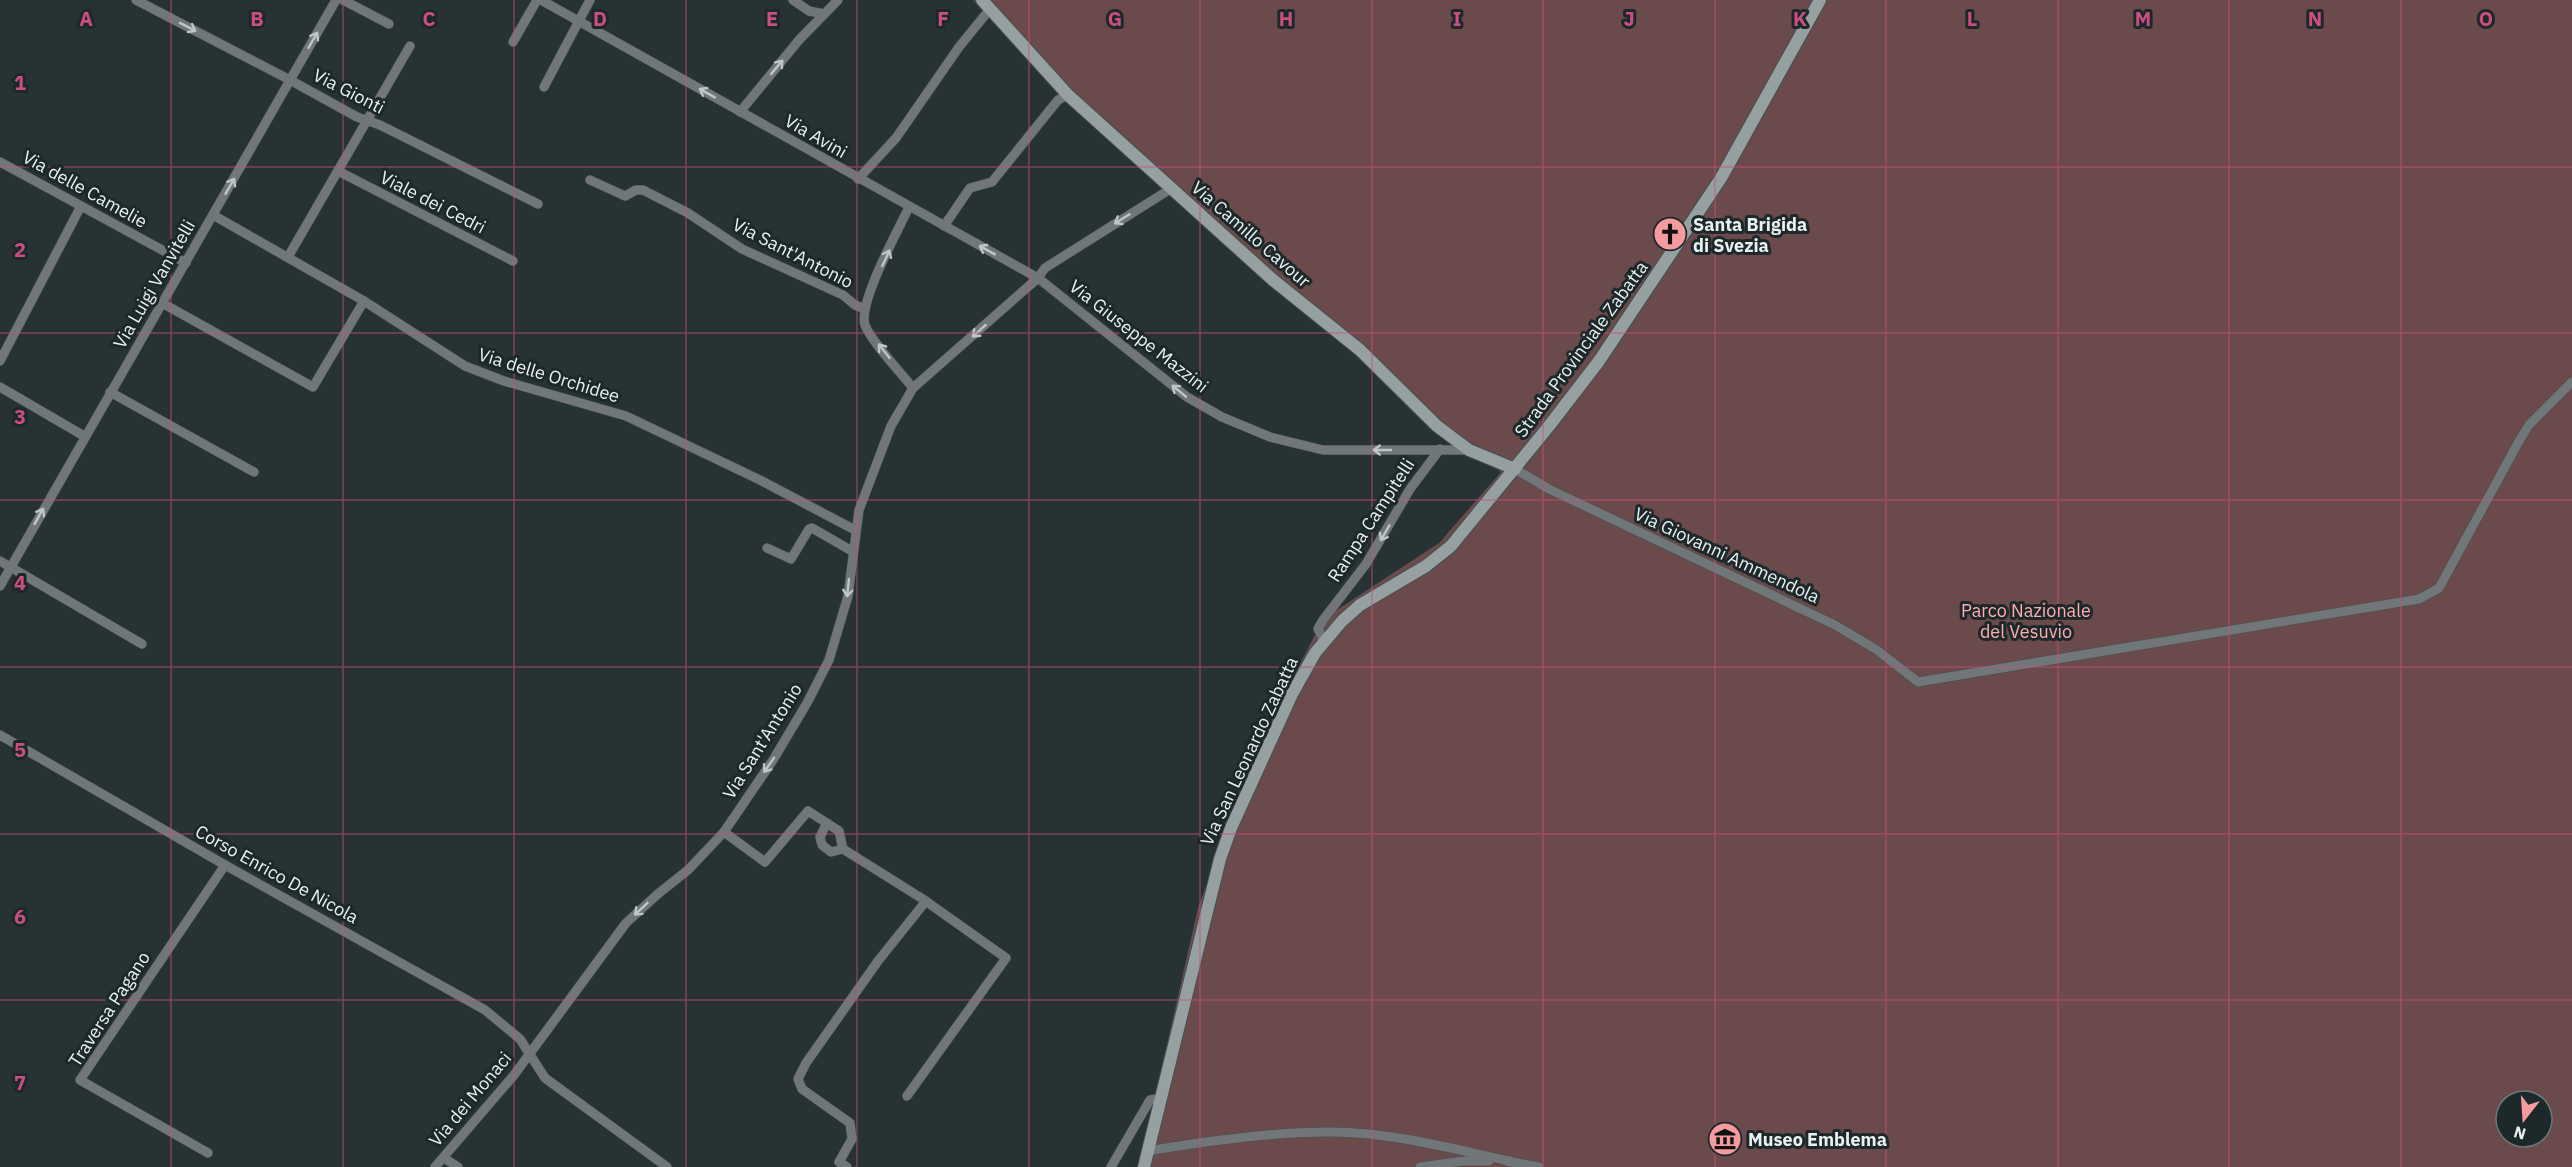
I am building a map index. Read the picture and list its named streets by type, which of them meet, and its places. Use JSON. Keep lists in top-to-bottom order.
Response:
{
  "streets": {
    "street": [
      "Via Gionti",
      "Via Avini",
      "Via delle Camelie",
      "Viale dei Cedri",
      "Via Camillo Cavour",
      "Via Sant'Antonio",
      "Via Luigi Vanvitelli",
      "Via Giuseppe Mazzini",
      "Strada Provinciale Zabatta",
      "Via delle Orchidee",
      "Rampa Campitelli",
      "Via Giovanni Ammendola",
      "Via San Leonardo Zabatta",
      "Corso Enrico De Nicola",
      "Traversa Pagano",
      "Via dei Monaci"
    ]
  },
  "crossings": [
    ["Via Gionti", "Via Luigi Vanvitelli"],
    ["Via Avini", "Via Sant'Antonio"],
    ["Via Avini", "Via Giuseppe Mazzini"],
    ["Via delle Camelie", "Via Luigi Vanvitelli"],
    ["Via Camillo Cavour", "Via Sant'Antonio"],
    ["Via Camillo Cavour", "Via Giuseppe Mazzini"],
    ["Via Camillo Cavour", "Strada Provinciale Zabatta"],
    ["Via Camillo Cavour", "Via Giovanni Ammendola"],
    ["Via Camillo Cavour", "Via San Leonardo Zabatta"],
    ["Via Sant'Antonio", "Via Giuseppe Mazzini"],
    ["Via Sant'Antonio", "Via delle Orchidee"],
    ["Via Sant'Antonio", "Corso Enrico De Nicola"],
    ["Via Sant'Antonio", "Via dei Monaci"],
    ["Via Luigi Vanvitelli", "Via delle Orchidee"],
    ["Via Giuseppe Mazzini", "Rampa Campitelli"],
    ["Strada Provinciale Zabatta", "Via Giovanni Ammendola"],
    ["Strada Provinciale Zabatta", "Via San Leonardo Zabatta"],
    ["Rampa Campitelli", "Via San Leonardo Zabatta"],
    ["Via Giovanni Ammendola", "Via San Leonardo Zabatta"],
    ["Corso Enrico De Nicola", "Traversa Pagano"],
    ["Corso Enrico De Nicola", "Via dei Monaci"]
  ],
  "one_way": [
    "Via Gionti",
    "Via Avini",
    "Via Sant'Antonio",
    "Via Luigi Vanvitelli",
    "Via Giuseppe Mazzini",
    "Rampa Campitelli"
  ],
  "parks": ["Parco Nazionale del Vesuvio"],
  "places": {
    "church": ["Santa Brigida di Svezia"],
    "museum": ["Museo Emblema"]
  },
  "north": "bottom",
  "grid": {
    "columns": [
      "A",
      "B",
      "C",
      "D",
      "E",
      "F",
      "G",
      "H",
      "I",
      "J",
      "K",
      "L",
      "M",
      "N",
      "O"
    ],
    "rows": [
      "1",
      "2",
      "3",
      "4",
      "5",
      "6",
      "7"
    ]
  }
}
